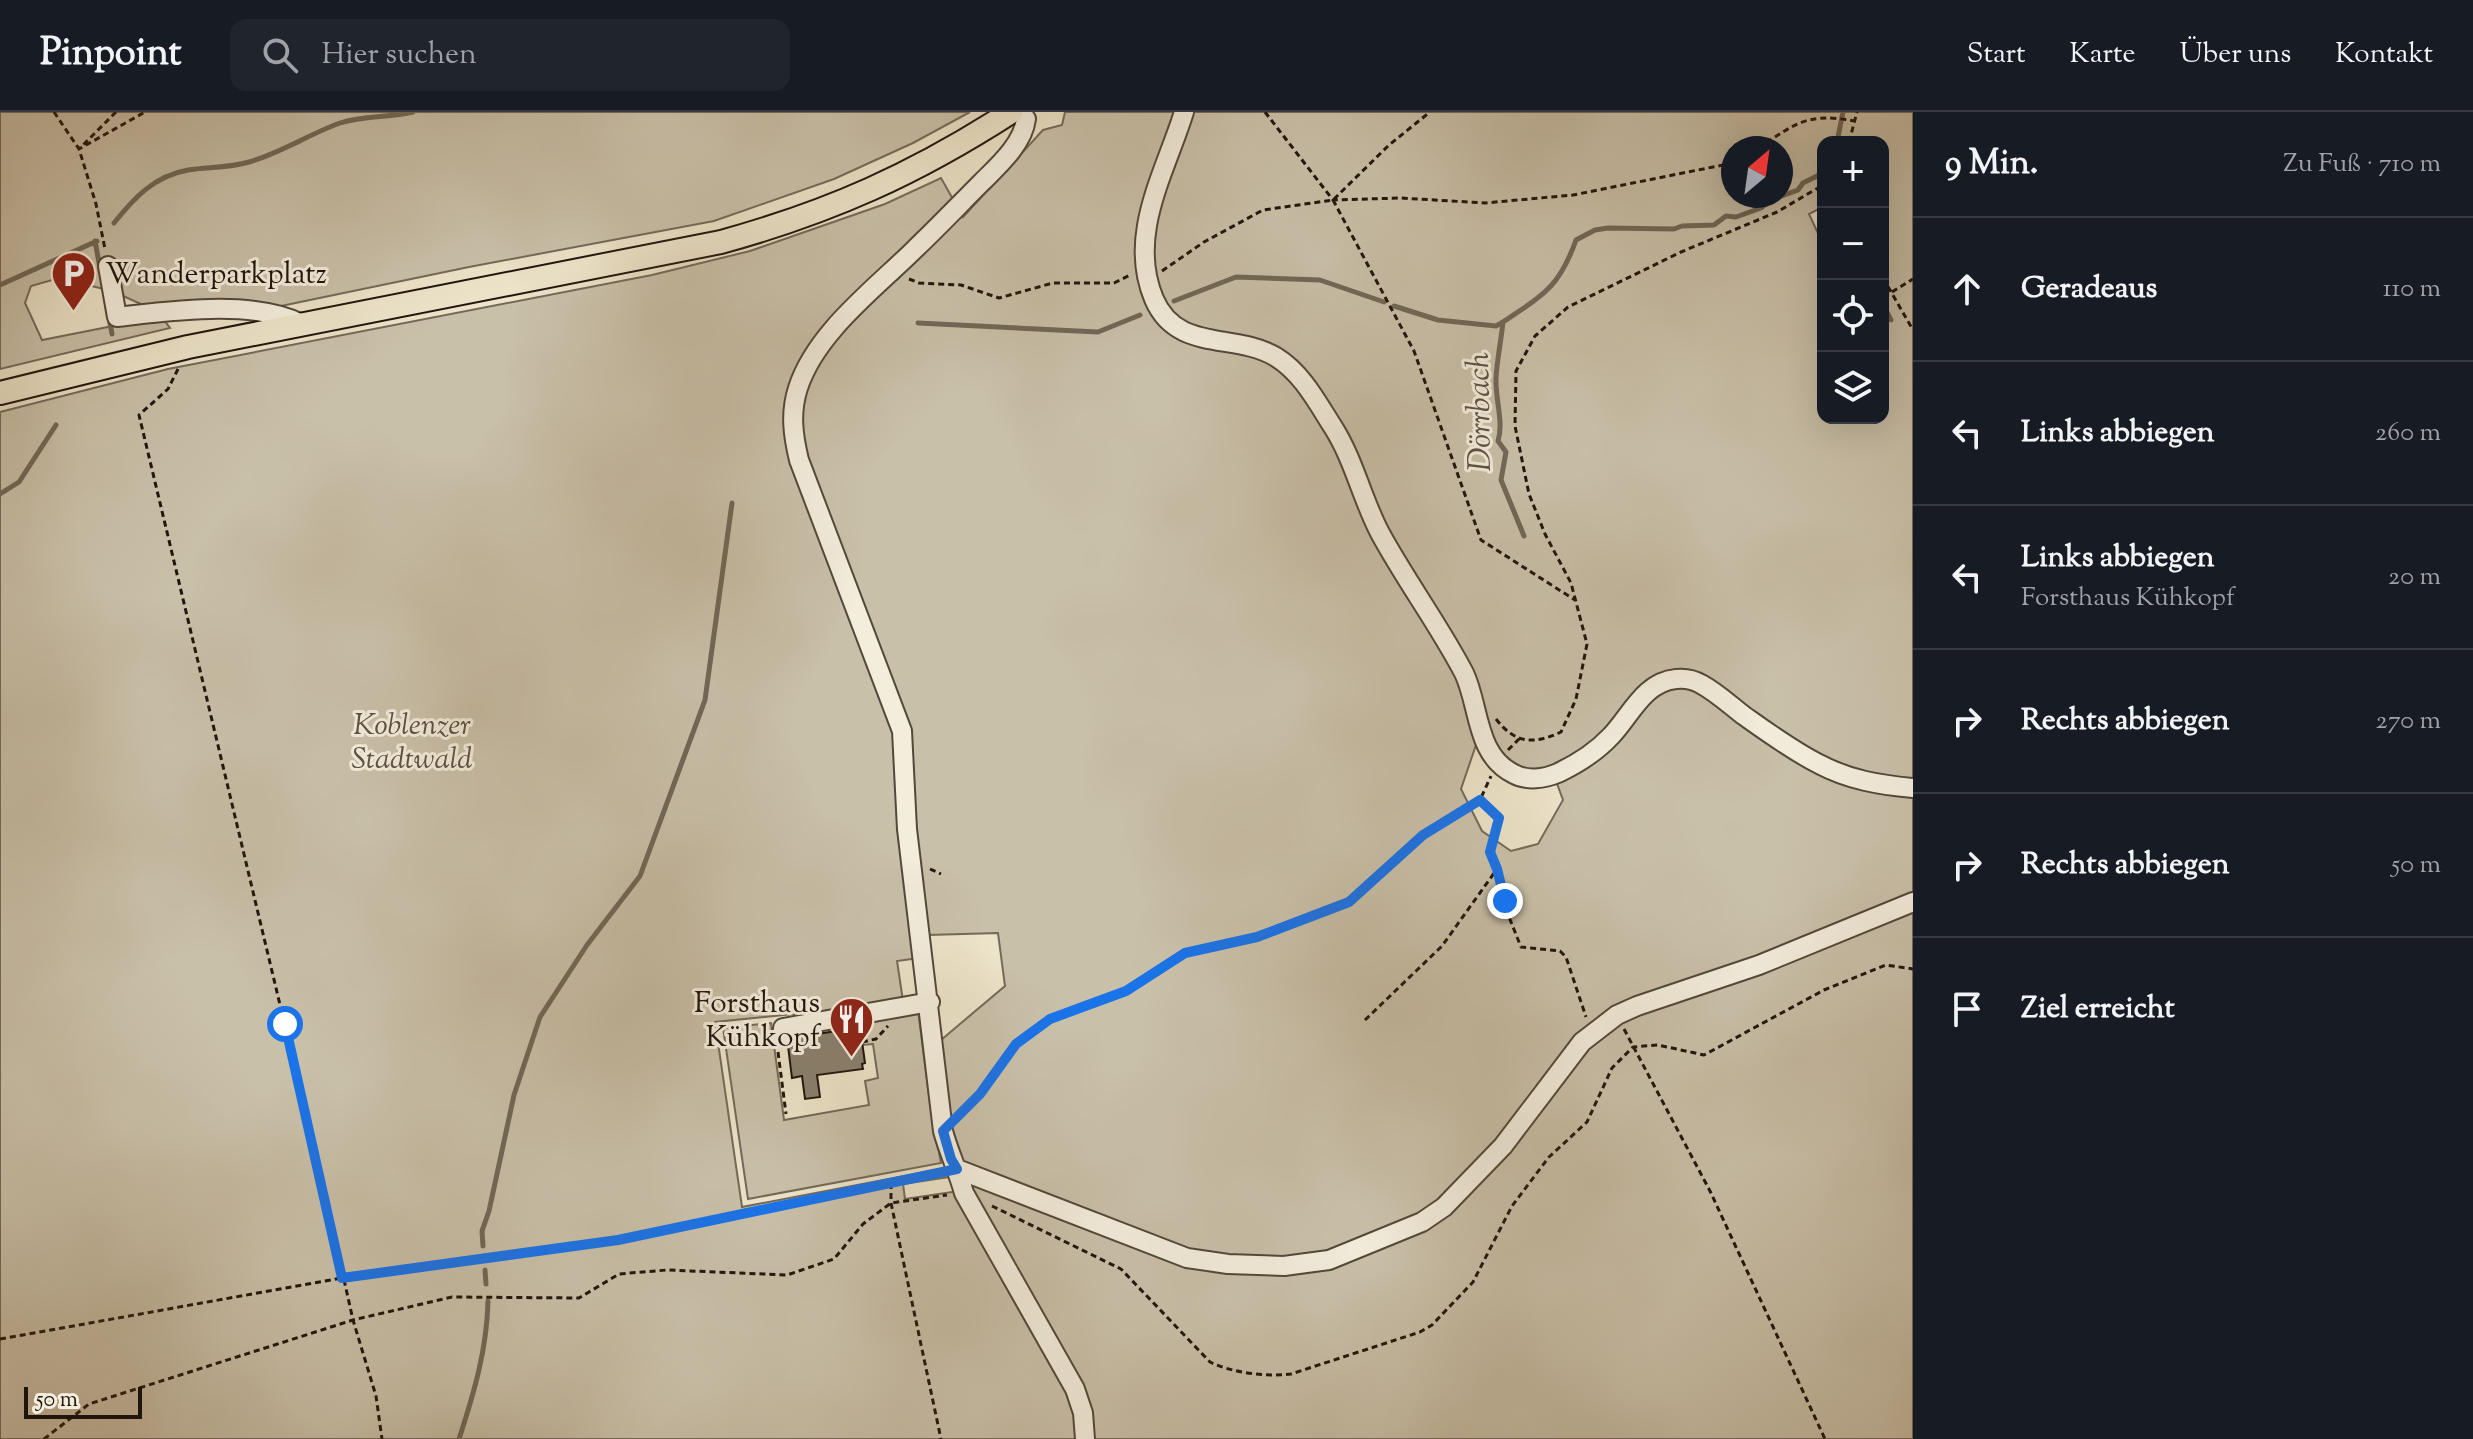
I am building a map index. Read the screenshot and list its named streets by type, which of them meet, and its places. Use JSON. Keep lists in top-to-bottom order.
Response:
{
  "water": ["Dörrbach"],
  "parks": ["Koblenzer Stadtwald"],
  "places": {
    "parking": ["Wanderparkplatz"],
    "restaurant": ["Forsthaus Kühkopf"]
  },
  "scale_bar": "50 m",
  "north": "top right",
  "page": {
    "header": "Pinpoint",
    "search": "Hier suchen",
    "nav": [
      "Start",
      "Karte",
      "Über uns",
      "Kontakt"
    ],
    "heading": ["9 Min.", "Zu Fuß · 710 m"],
    "map_buttons": ["+", "−"],
    "list": [
      ["Geradeaus", "110 m"],
      ["Links abbiegen", "260 m"],
      ["Links abbiegen", "Forsthaus Kühkopf", "20 m"],
      ["Rechts abbiegen", "270 m"],
      ["Rechts abbiegen", "50 m"],
      "Ziel erreicht"
    ],
    "scale": "50 m"
  }
}
